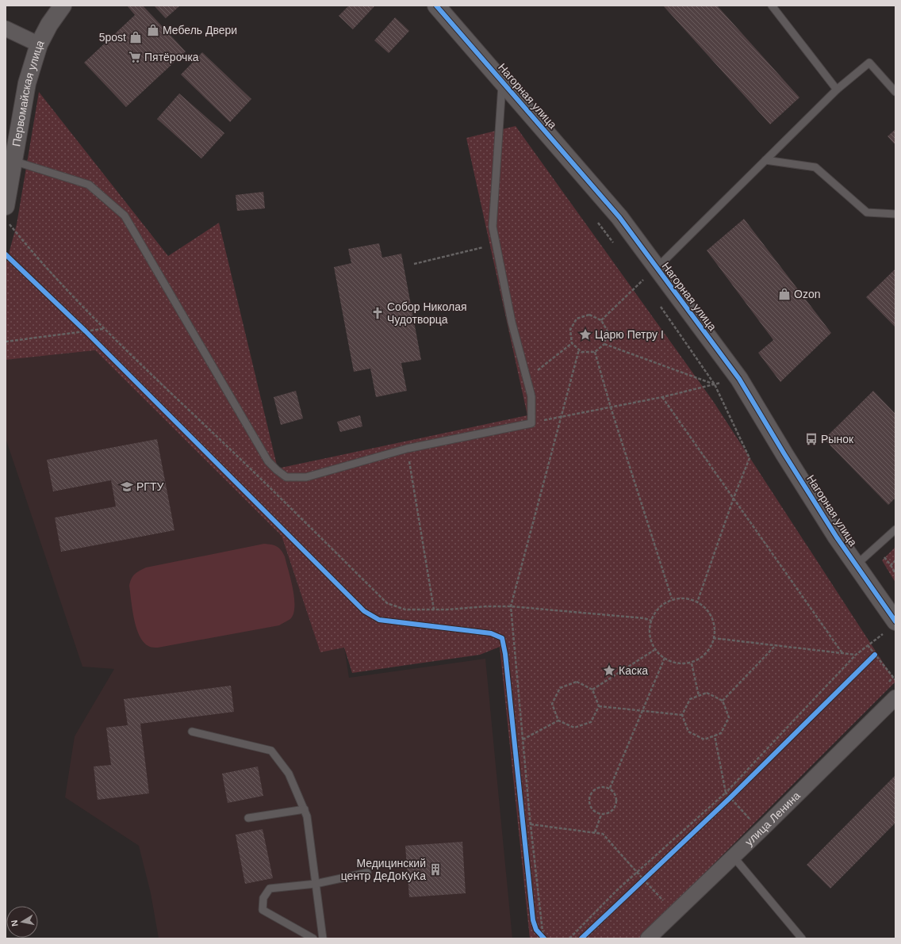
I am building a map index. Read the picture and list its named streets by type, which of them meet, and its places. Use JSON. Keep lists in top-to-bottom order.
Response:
{
  "streets": {
    "street": ["Первомайская улица", "Нагорная улица", "улица Ленина"]
  },
  "places": {
    "shop": ["Мебель Двери", "5post", "Ozon"],
    "supermarket": ["Пятёрочка"],
    "church": ["Собор Николая Чудотворца"],
    "place": ["Царю Петру I", "Каска"],
    "bus stop": ["Рынок"],
    "school or university": ["РГТУ"],
    "building": ["Медицинский центр ДеДоКуКа"]
  },
  "north": "left"
}
